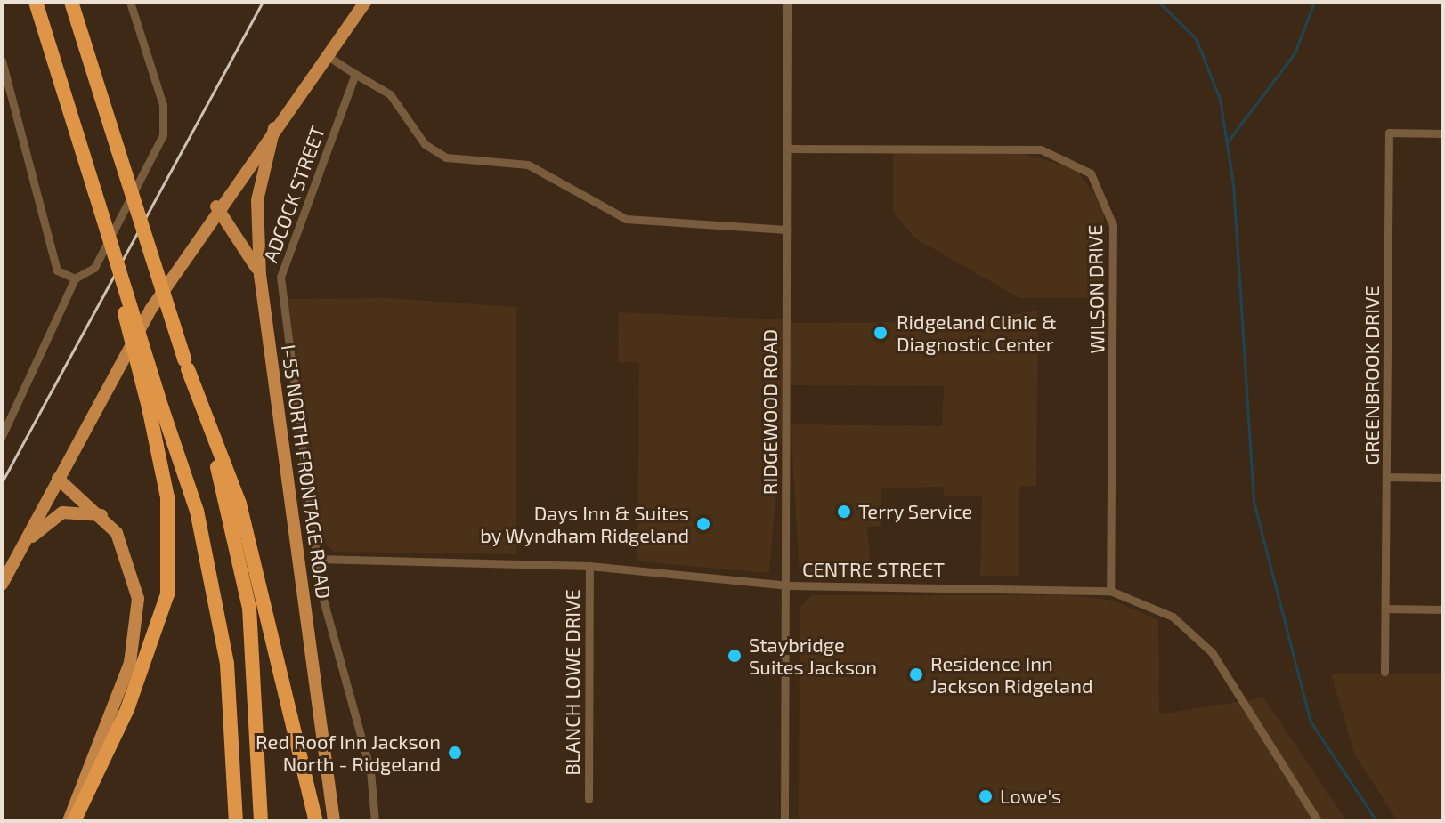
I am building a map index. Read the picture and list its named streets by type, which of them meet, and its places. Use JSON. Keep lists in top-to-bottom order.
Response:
{
  "streets": {
    "main road": ["I-55 NORTH FRONTAGE ROAD"],
    "street": [
      "ADCOCK STREET",
      "WILSON DRIVE",
      "GREENBROOK DRIVE",
      "RIDGEWOOD ROAD",
      "CENTRE STREET",
      "BLANCH LOWE DRIVE"
    ]
  },
  "crossings": [
    ["ADCOCK STREET", "CENTRE STREET"],
    ["WILSON DRIVE", "RIDGEWOOD ROAD"],
    ["WILSON DRIVE", "CENTRE STREET"],
    ["RIDGEWOOD ROAD", "CENTRE STREET"],
    ["CENTRE STREET", "BLANCH LOWE DRIVE"]
  ],
  "places": [
    "Ridgeland Clinic & Diagnostic Center",
    "Terry Service",
    "Days Inn & Suites by Wyndham Ridgeland",
    "Staybridge Suites Jackson",
    "Residence Inn Jackson Ridgeland",
    "Red Roof Inn Jackson North - Ridgeland",
    "Lowe's"
  ]
}
